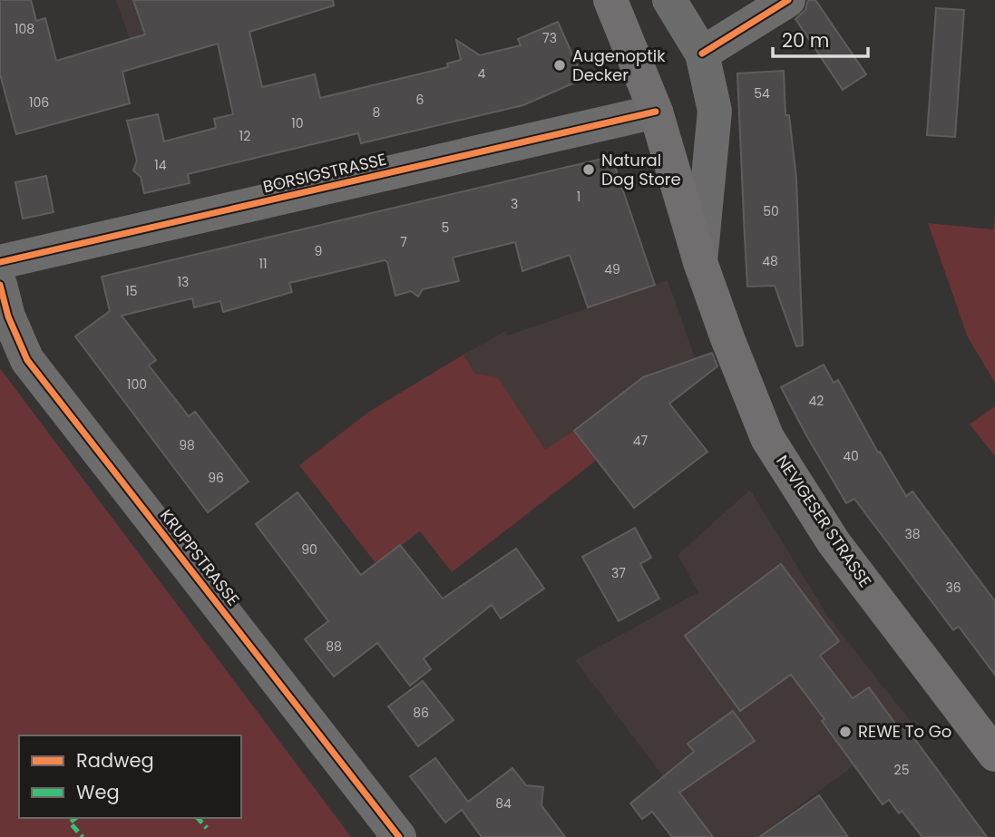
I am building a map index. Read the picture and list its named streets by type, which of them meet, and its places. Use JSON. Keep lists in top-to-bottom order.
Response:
{
  "streets": {
    "main road": ["NEVIGESER STRASSE"],
    "street": ["BORSIGSTRASSE", "KRUPPSTRASSE"]
  },
  "crossings": [
    ["BORSIGSTRASSE", "NEVIGESER STRASSE"]
  ],
  "places": ["Augenoptik Decker", "Natural Dog Store", "REWE To Go"],
  "house_numbers": [
    "108",
    "73",
    "4",
    "54",
    "6",
    "106",
    "8",
    "10",
    "12",
    "14",
    "1",
    "3",
    "50",
    "5",
    "7",
    "9",
    "48",
    "11",
    "49",
    "13",
    "15",
    "100",
    "42",
    "47",
    "98",
    "40",
    "96",
    "38",
    "90",
    "37",
    "36",
    "88",
    "86",
    "25",
    "84"
  ],
  "legend": ["Radweg", "Weg"],
  "scale_bar": "20 m"
}
